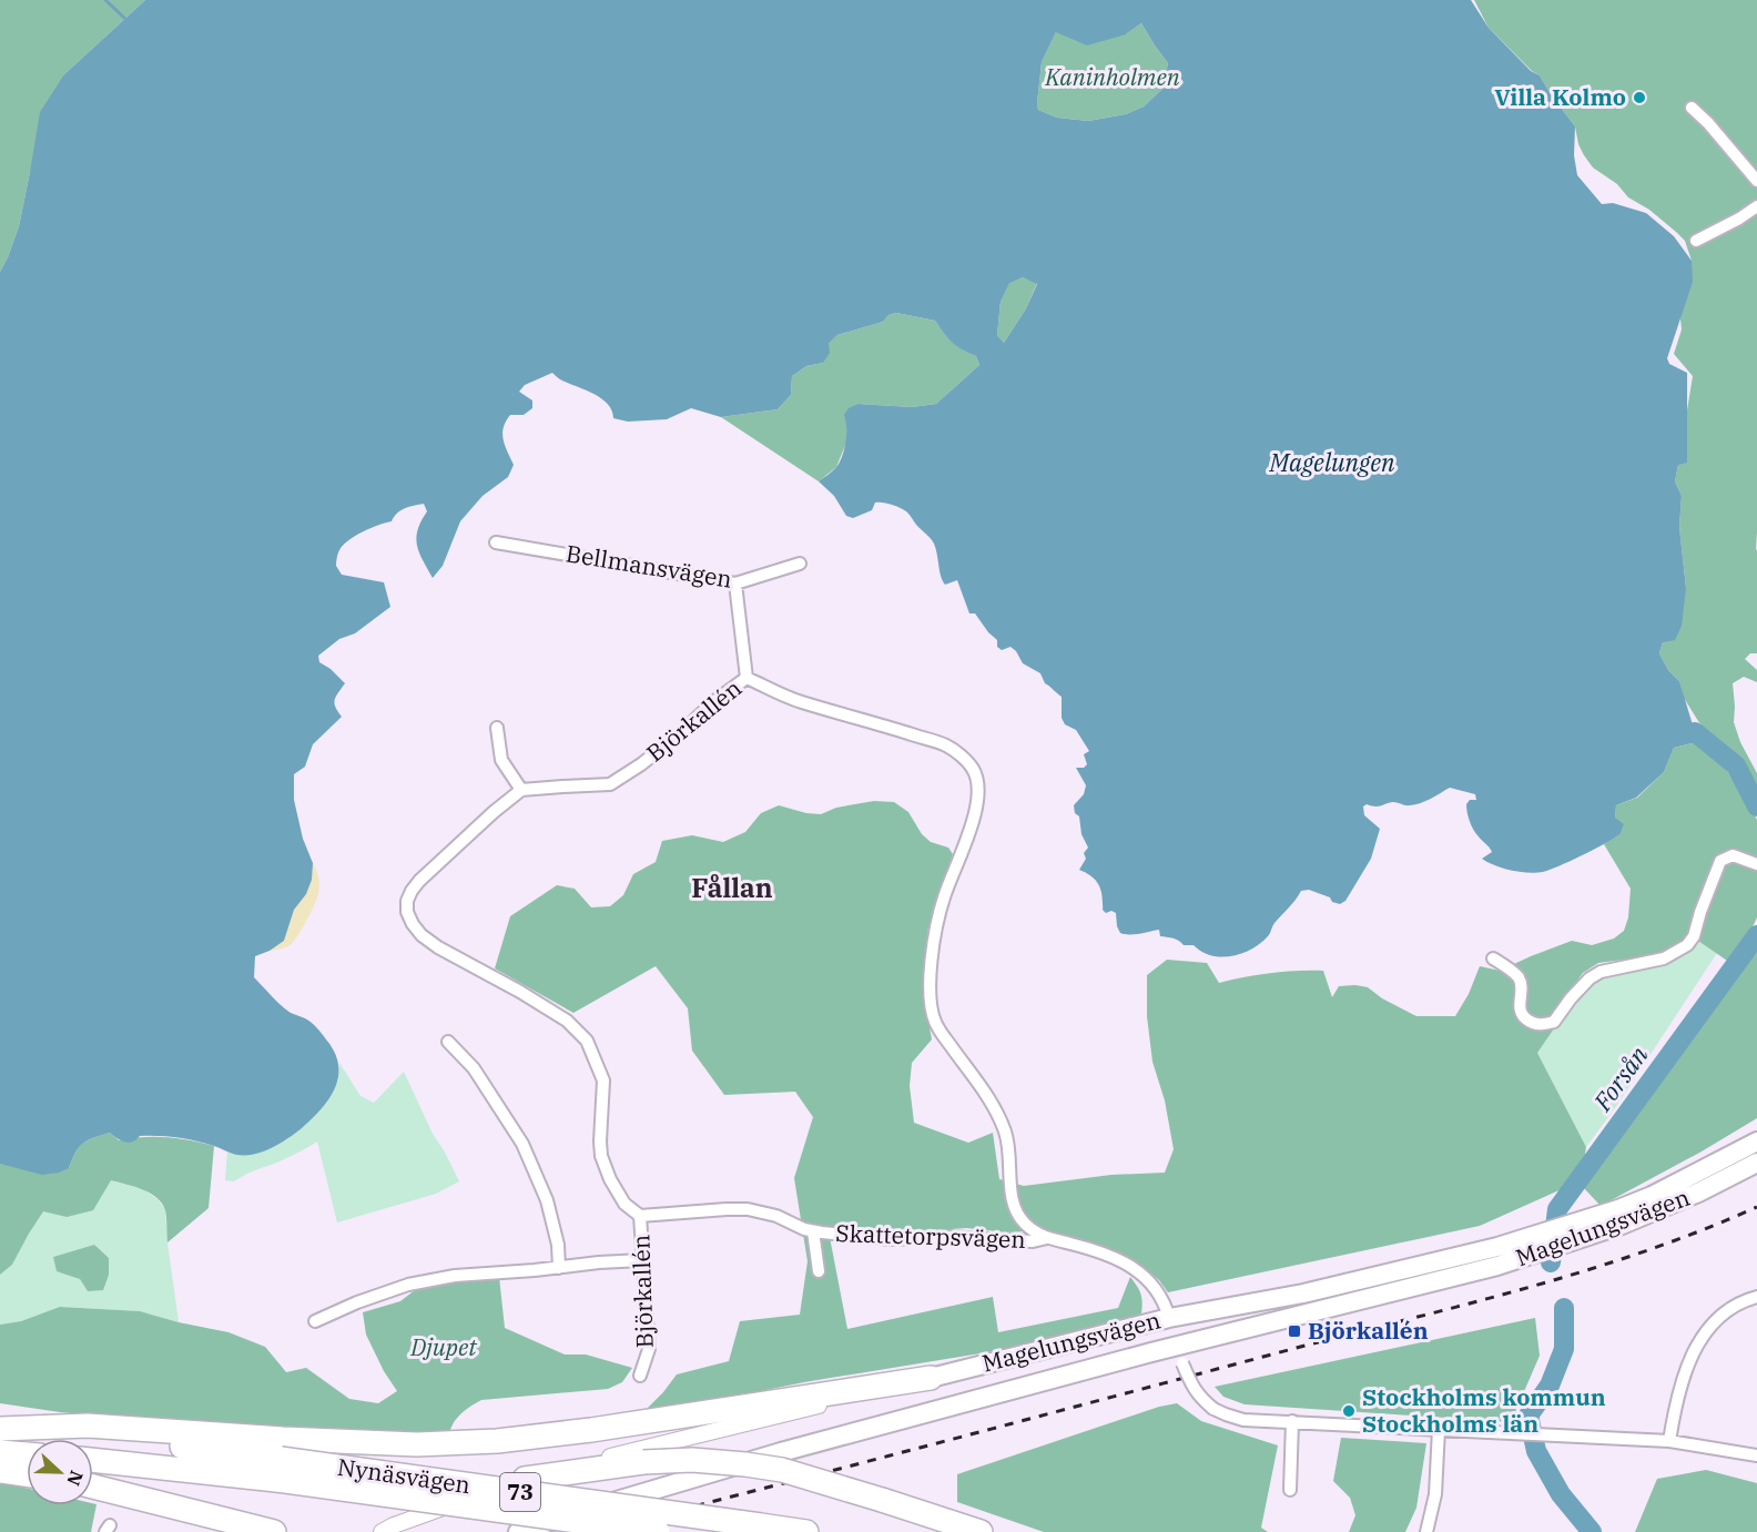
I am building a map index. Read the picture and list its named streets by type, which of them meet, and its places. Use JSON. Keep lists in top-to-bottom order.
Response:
{
  "streets": {
    "highway": ["Nynäsvägen", "73"],
    "main road": ["Magelungsvägen"],
    "street": ["Bellmansvägen", "Björkallén", "Skattetorpsvägen"]
  },
  "crossings": [
    ["Björkallén", "Magelungsvägen"],
    ["Björkallén", "Skattetorpsvägen"]
  ],
  "districts": ["Fållan"],
  "water": ["Magelungen", "Forsån"],
  "parks": ["Kaninholmen", "Djupet"],
  "places": {
    "other": ["Villa Kolmo", "Stockholms kommun Stockholms län"],
    "transit": ["Björkallén"]
  },
  "north": "right"
}
